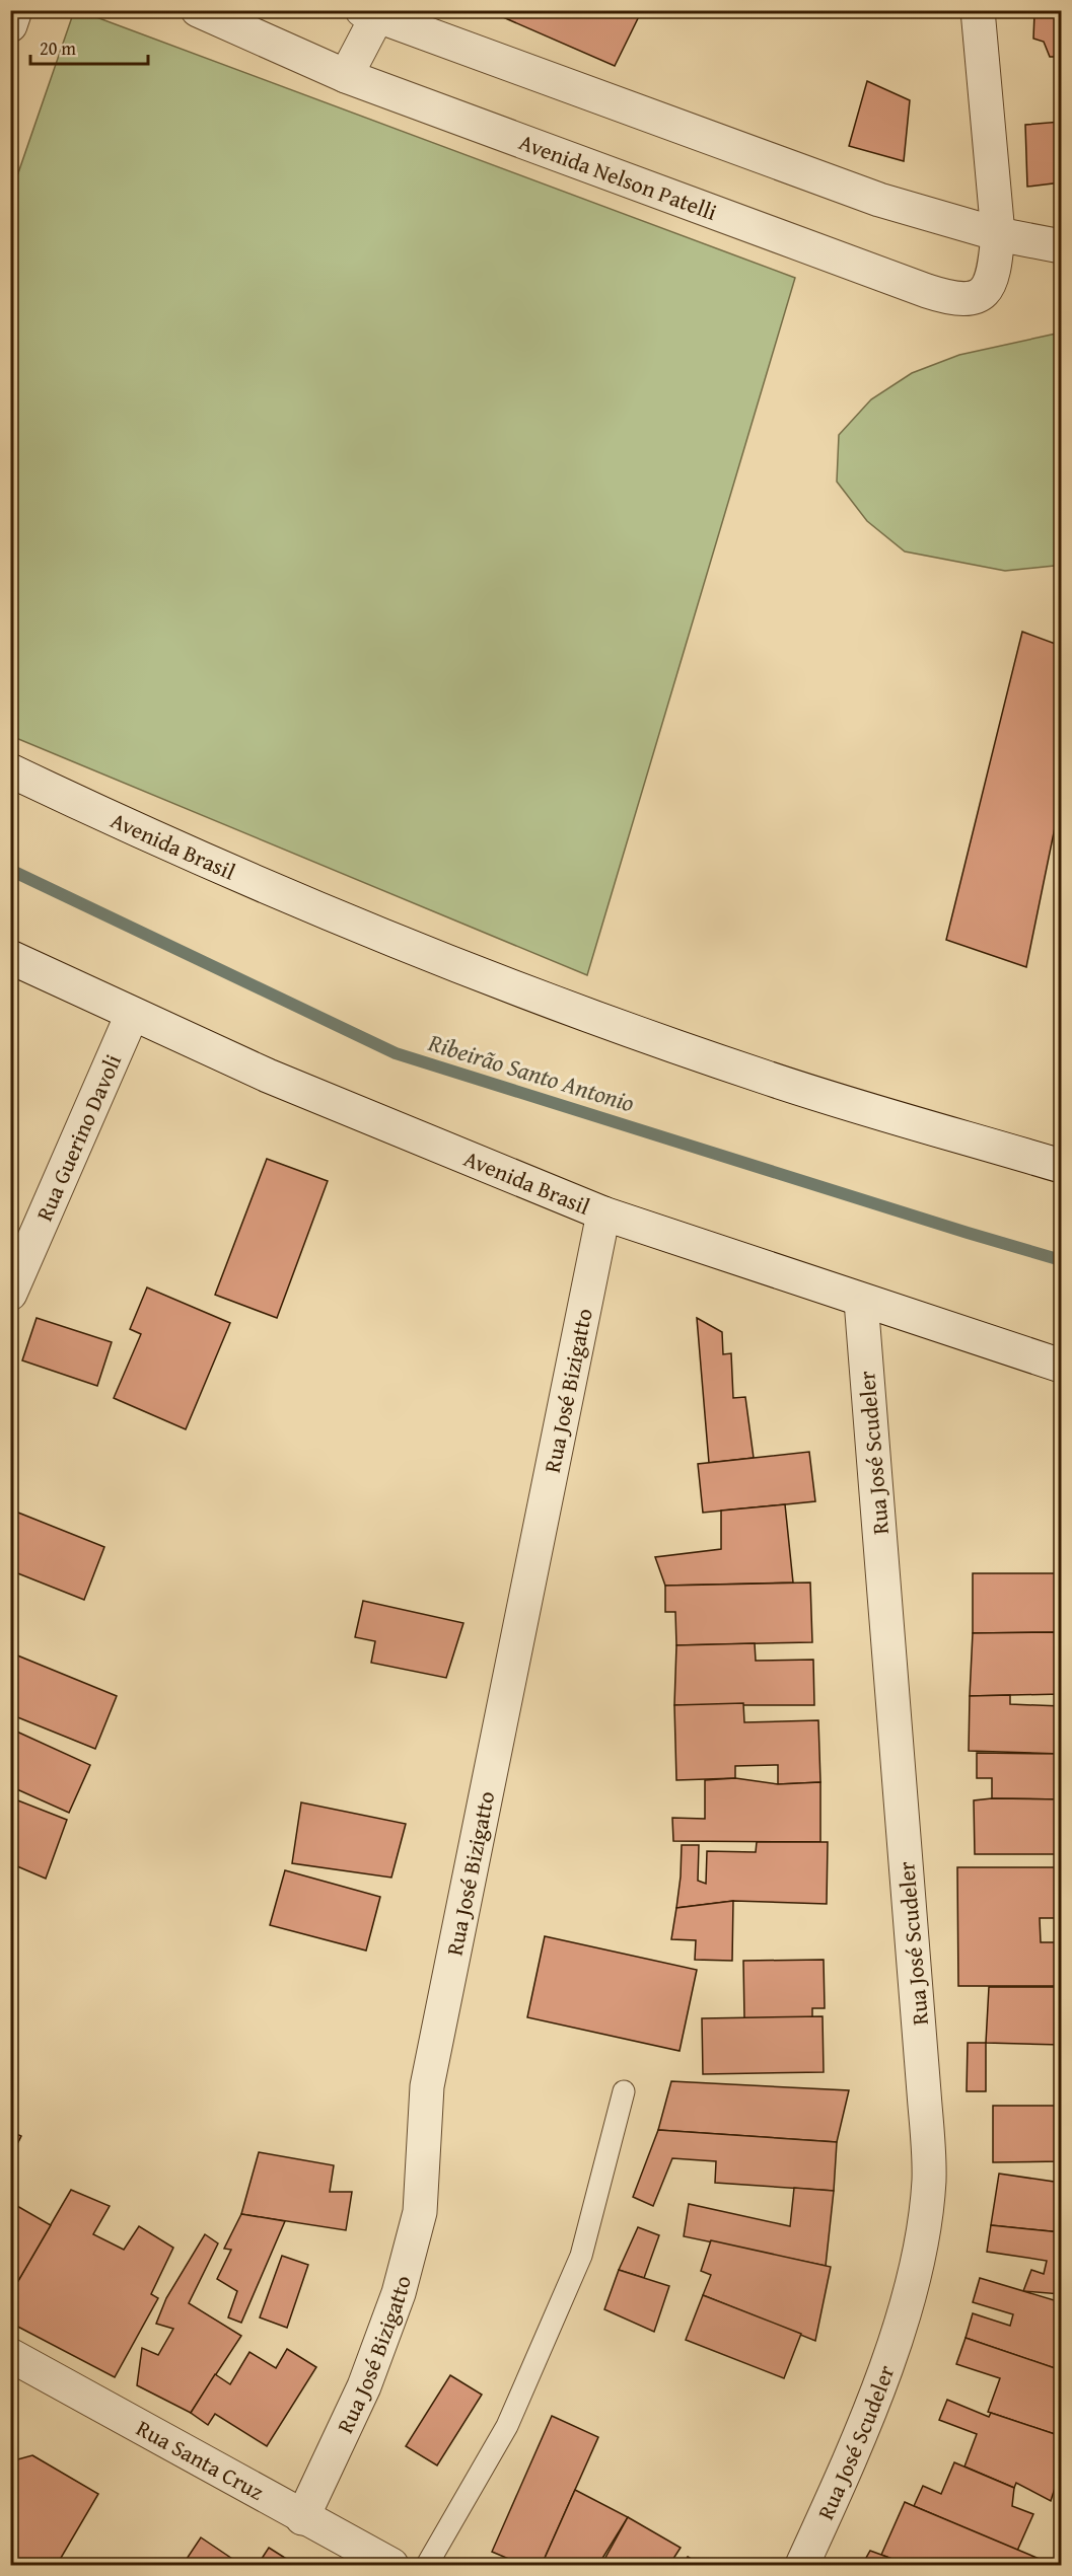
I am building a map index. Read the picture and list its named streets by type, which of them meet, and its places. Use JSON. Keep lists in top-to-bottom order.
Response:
{
  "streets": {
    "street": [
      "Avenida Nelson Patelli",
      "Avenida Brasil",
      "Rua Guerino Davoli",
      "Rua José Bizigatto",
      "Rua José Scudeler",
      "Rua Santa Cruz"
    ]
  },
  "crossings": [
    ["Avenida Brasil", "Rua Guerino Davoli"],
    ["Avenida Brasil", "Rua José Bizigatto"],
    ["Avenida Brasil", "Rua José Scudeler"],
    ["Rua José Bizigatto", "Rua Santa Cruz"]
  ],
  "water": ["Ribeirão Santo Antonio"],
  "scale_bar": "20 m"
}
